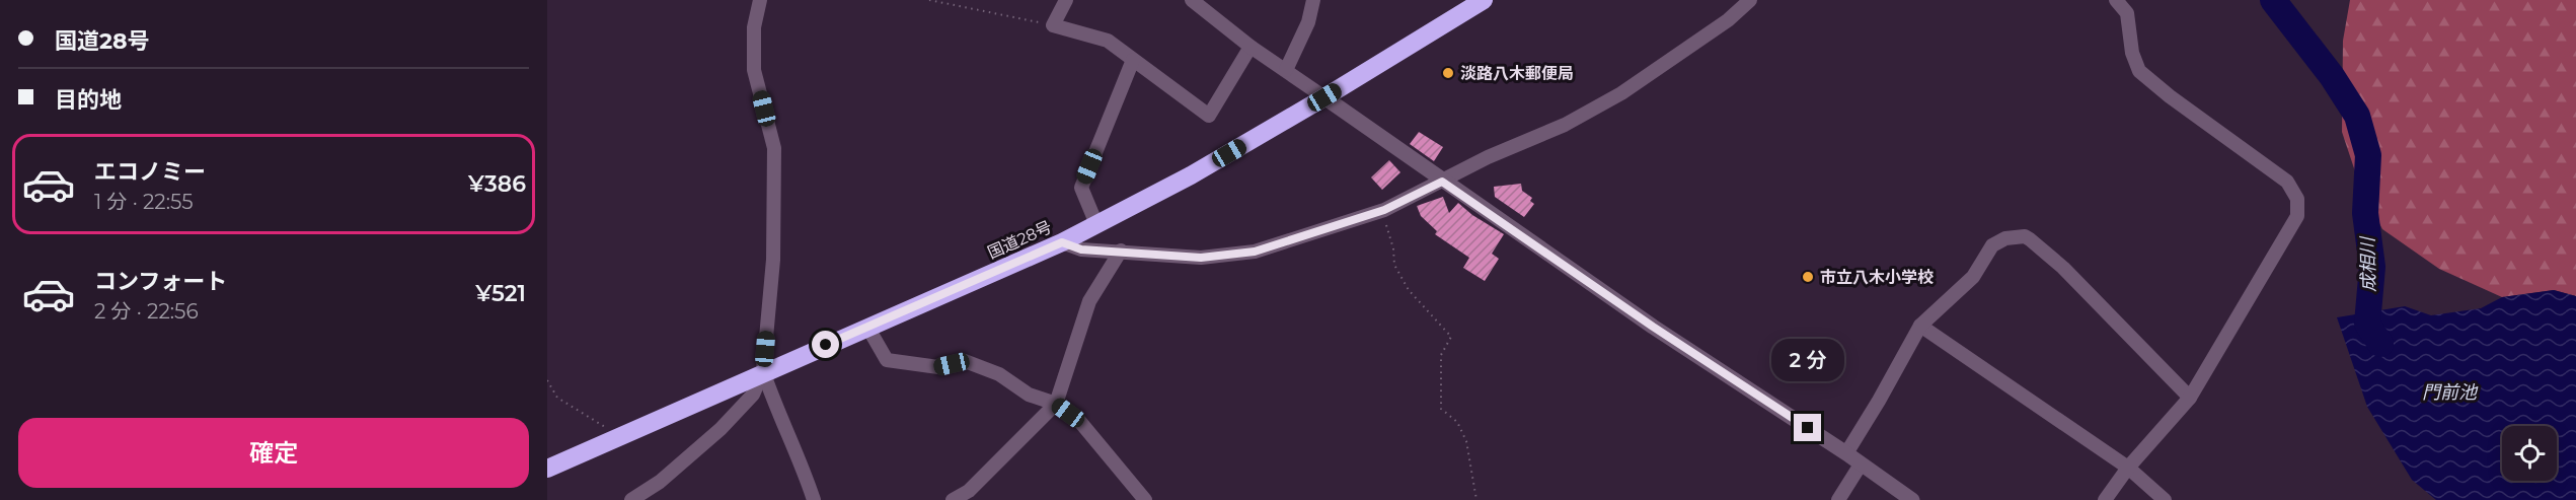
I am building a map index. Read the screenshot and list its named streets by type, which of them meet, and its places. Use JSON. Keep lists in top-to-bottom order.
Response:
{
  "streets": {
    "highway": ["国道28号"]
  },
  "water": ["成相川", "門前池"],
  "places": ["淡路八木郵便局", "市立八木小学校"],
  "page": {
    "banner": ["国道28号", "目的地"],
    "list": [
      {
        "name": "エコノミー",
        "note": "1 分 · 22:55",
        "value": "¥386"
      },
      {
        "name": "コンフォート",
        "note": "2 分 · 22:56",
        "value": "¥521"
      }
    ],
    "bubble": "2 分",
    "buttons": "確定"
  }
}
